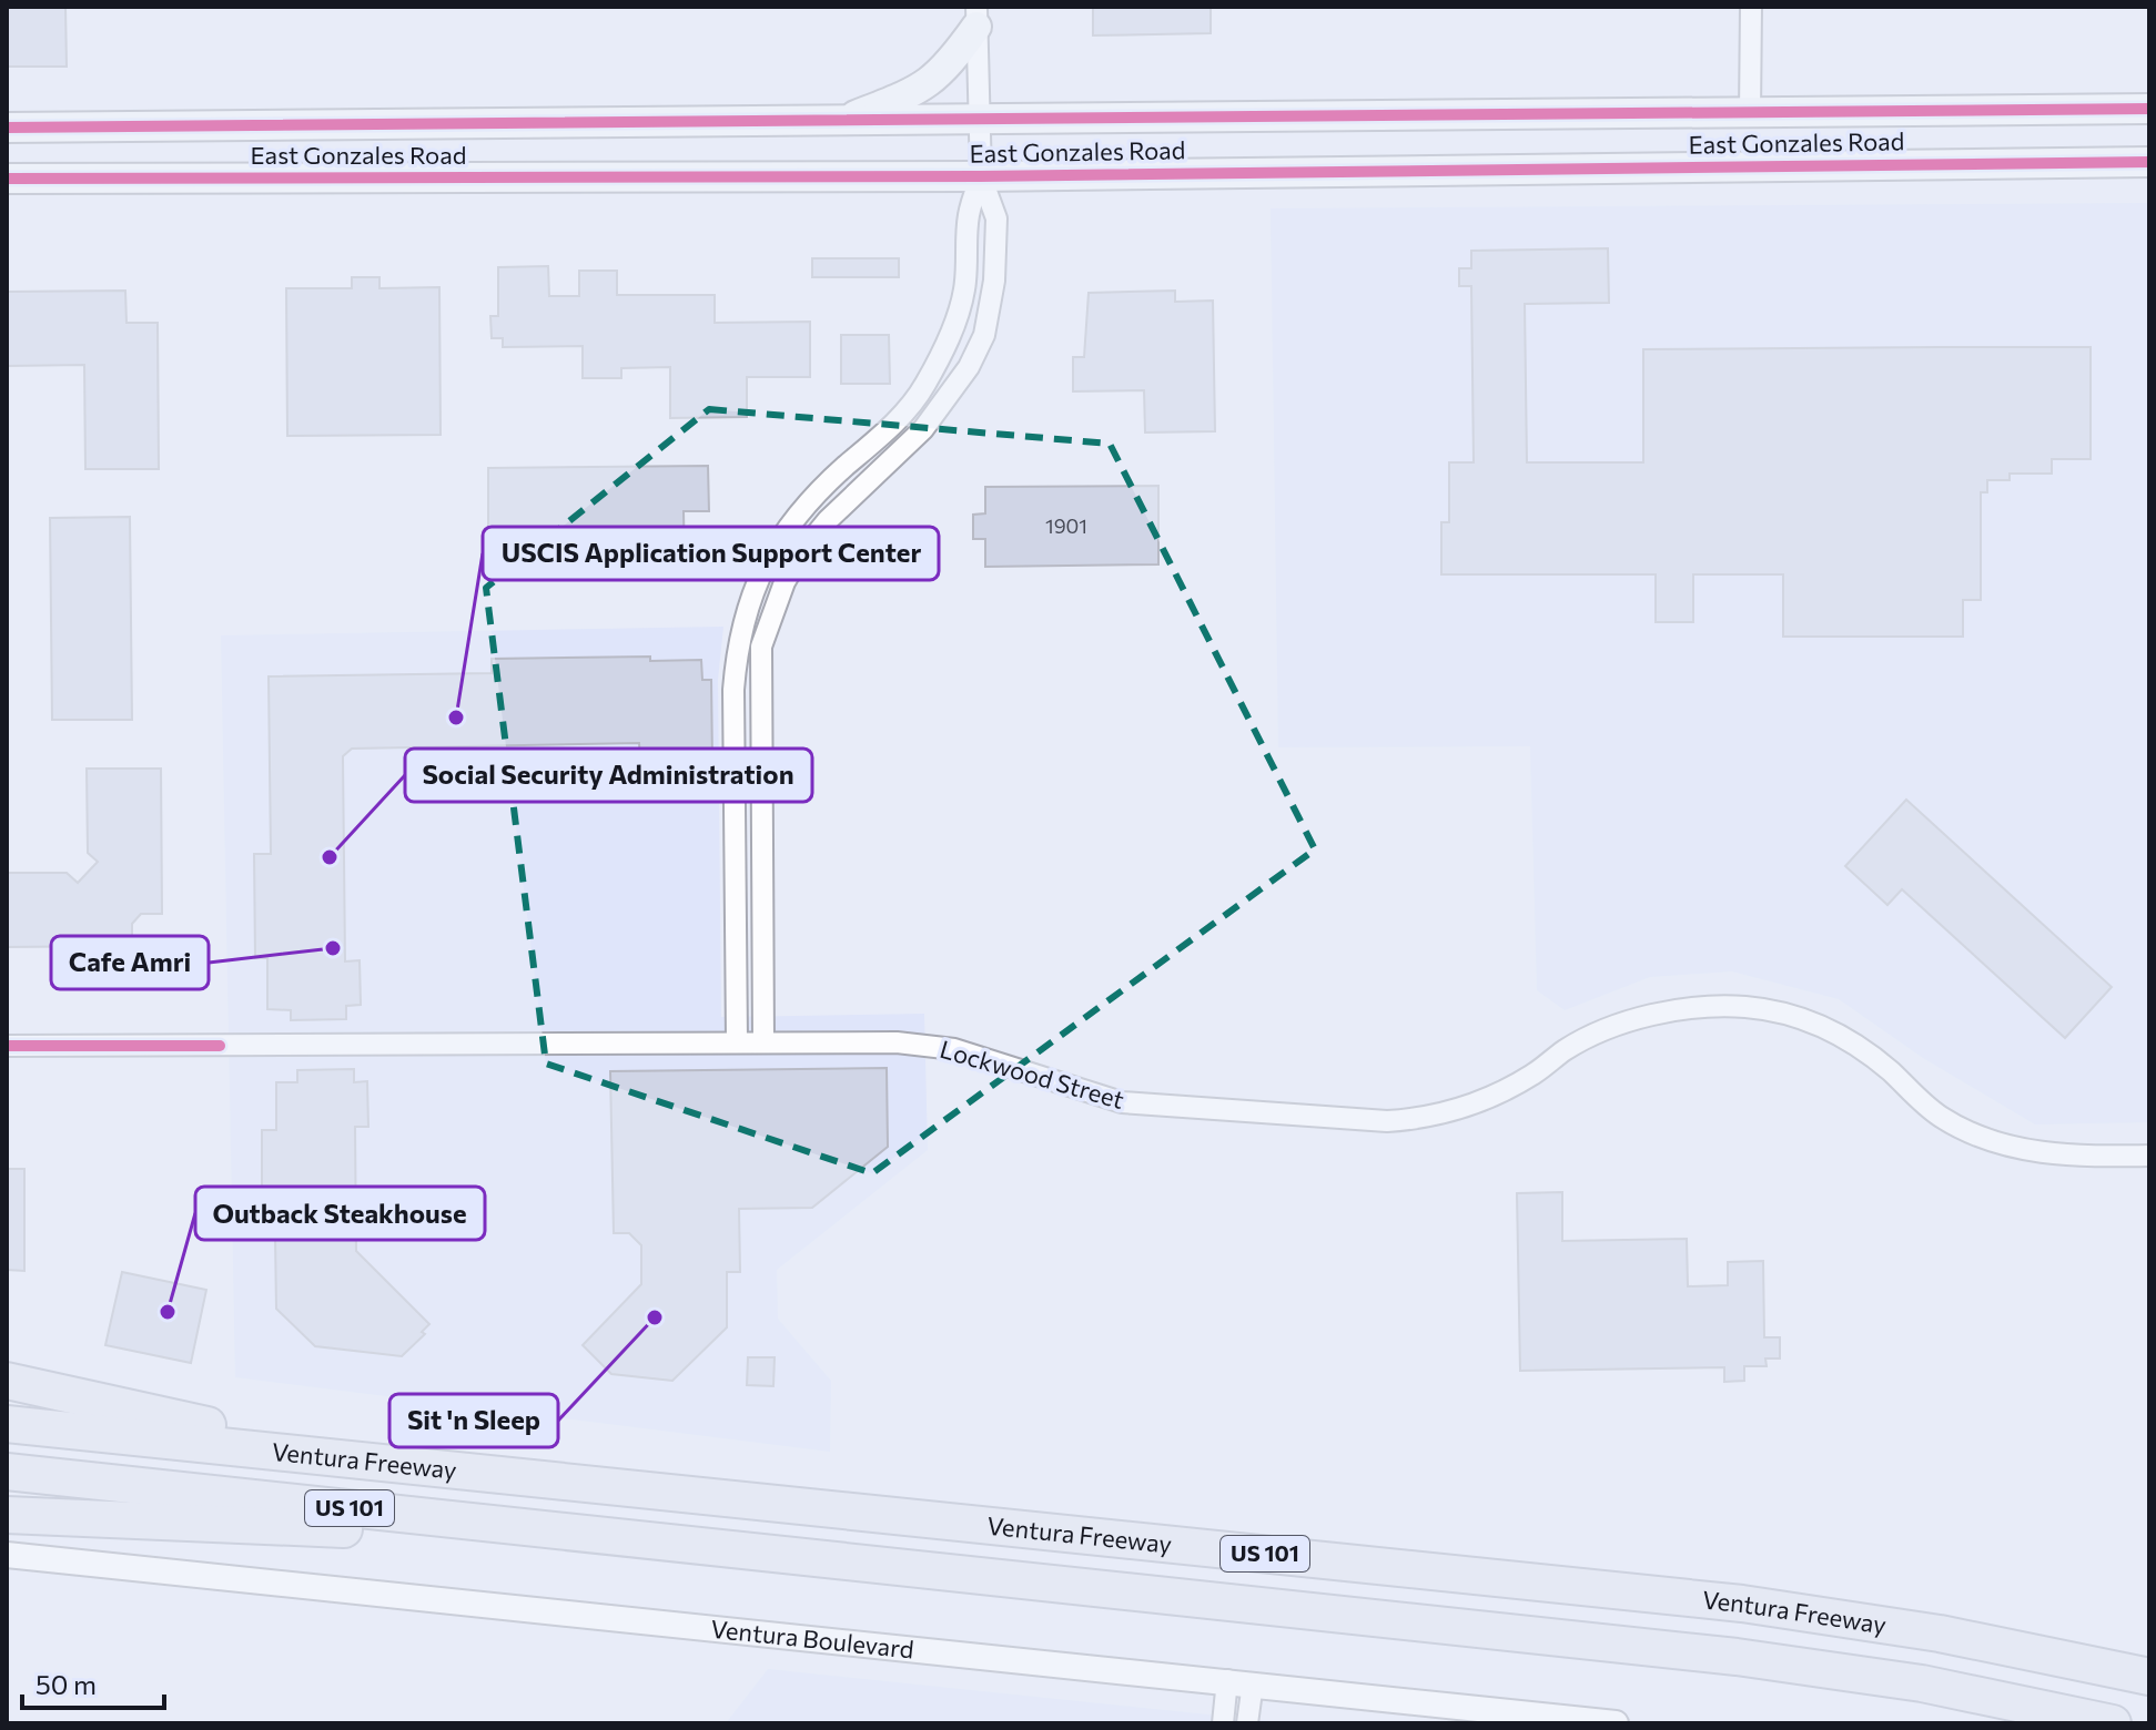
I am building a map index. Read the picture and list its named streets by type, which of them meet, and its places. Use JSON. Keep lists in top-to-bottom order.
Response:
{
  "streets": {
    "highway": ["Ventura Freeway", "US 101"],
    "main road": ["East Gonzales Road"],
    "street": ["Lockwood Street", "Ventura Boulevard"]
  },
  "places": [
    "USCIS Application Support Center",
    "Social Security Administration",
    "Cafe Amri",
    "Outback Steakhouse",
    "Sit 'n Sleep"
  ],
  "house_numbers": ["1901"],
  "scale_bar": "50 m"
}
